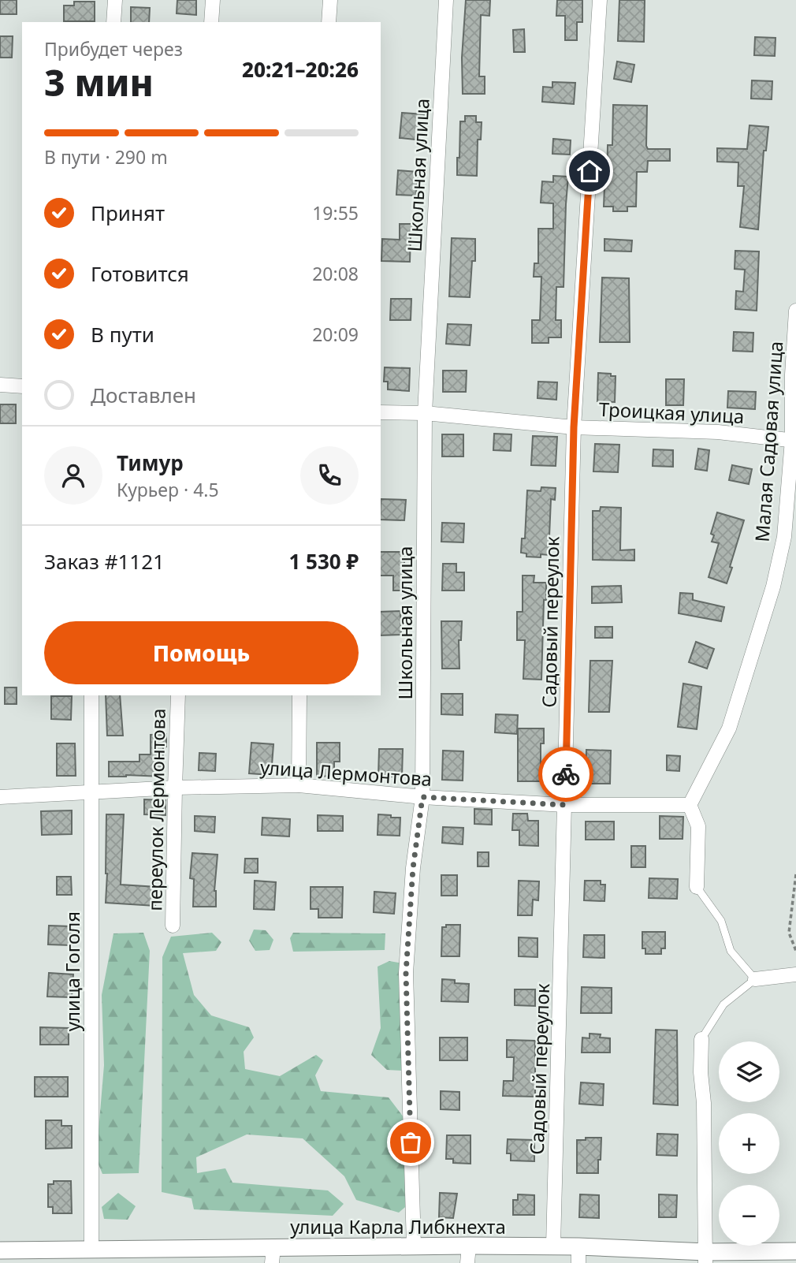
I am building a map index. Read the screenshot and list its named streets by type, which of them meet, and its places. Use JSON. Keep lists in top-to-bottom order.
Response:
{
  "streets": {
    "street": [
      "Школьная улица",
      "Троицкая улица",
      "Малая Садовая улица",
      "Садовый переулок",
      "улица Лермонтова",
      "переулок Лермонтова",
      "улица Гоголя",
      "улица Карла Либкнехта"
    ]
  },
  "crossings": [
    ["Школьная улица", "Троицкая улица"],
    ["Школьная улица", "улица Лермонтова"],
    ["Школьная улица", "улица Карла Либкнехта"],
    ["Троицкая улица", "Малая Садовая улица"],
    ["Троицкая улица", "Садовый переулок"],
    ["Малая Садовая улица", "улица Лермонтова"],
    ["Садовый переулок", "улица Лермонтова"],
    ["Садовый переулок", "улица Карла Либкнехта"],
    ["улица Лермонтова", "переулок Лермонтова"],
    ["улица Лермонтова", "улица Гоголя"],
    ["улица Гоголя", "улица Карла Либкнехта"]
  ],
  "page": {
    "heading": ["3 мин", "Прибудет через", "20:21–20:26"],
    "panel": [
      "Тимур",
      "Курьер · 4.5",
      "Заказ #1121",
      "1 530 ₽"
    ],
    "bar": "В пути · 290 m",
    "list": [
      ["Принят", "19:55"],
      ["Готовится", "20:08"],
      ["В пути", "20:09"],
      "Доставлен"
    ],
    "buttons": "Помощь",
    "map_buttons": ["+", "−"]
  }
}
